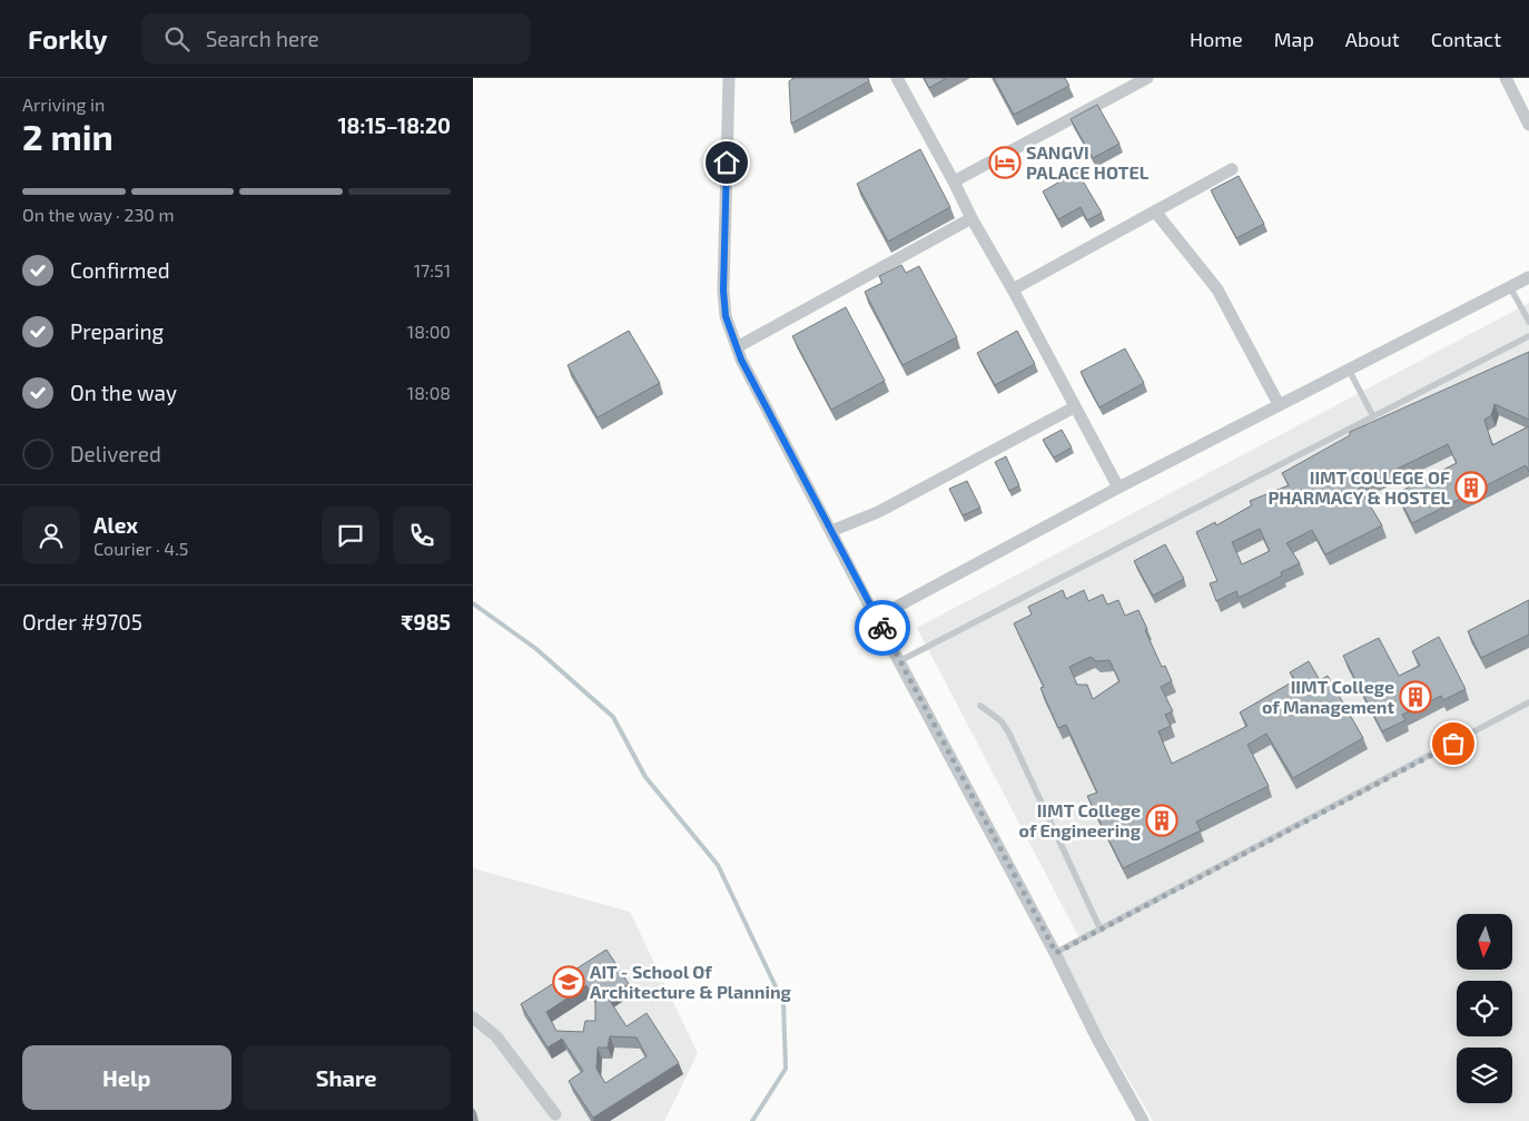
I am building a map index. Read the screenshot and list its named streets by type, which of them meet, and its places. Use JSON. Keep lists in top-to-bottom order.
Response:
{
  "places": {
    "hotel": ["SANGVI PALACE HOTEL"],
    "building": ["IIMT COLLEGE OF PHARMACY & HOSTEL", "IIMT College of Management", "IIMT College of Engineering"],
    "school or university": ["AIT - School Of Architecture & Planning"]
  },
  "north": "bottom",
  "page": {
    "header": "Forkly",
    "search": "Search here",
    "nav": [
      "Home",
      "Map",
      "About",
      "Contact"
    ],
    "heading": ["2 min", "Arriving in", "18:15–18:20"],
    "panel": [
      "Alex",
      "Courier · 4.5",
      "Order #9705",
      "₹985"
    ],
    "bar": "On the way · 230 m",
    "list": [
      ["Confirmed", "17:51"],
      ["Preparing", "18:00"],
      ["On the way", "18:08"],
      "Delivered"
    ],
    "buttons": ["Help", "Share"]
  }
}
